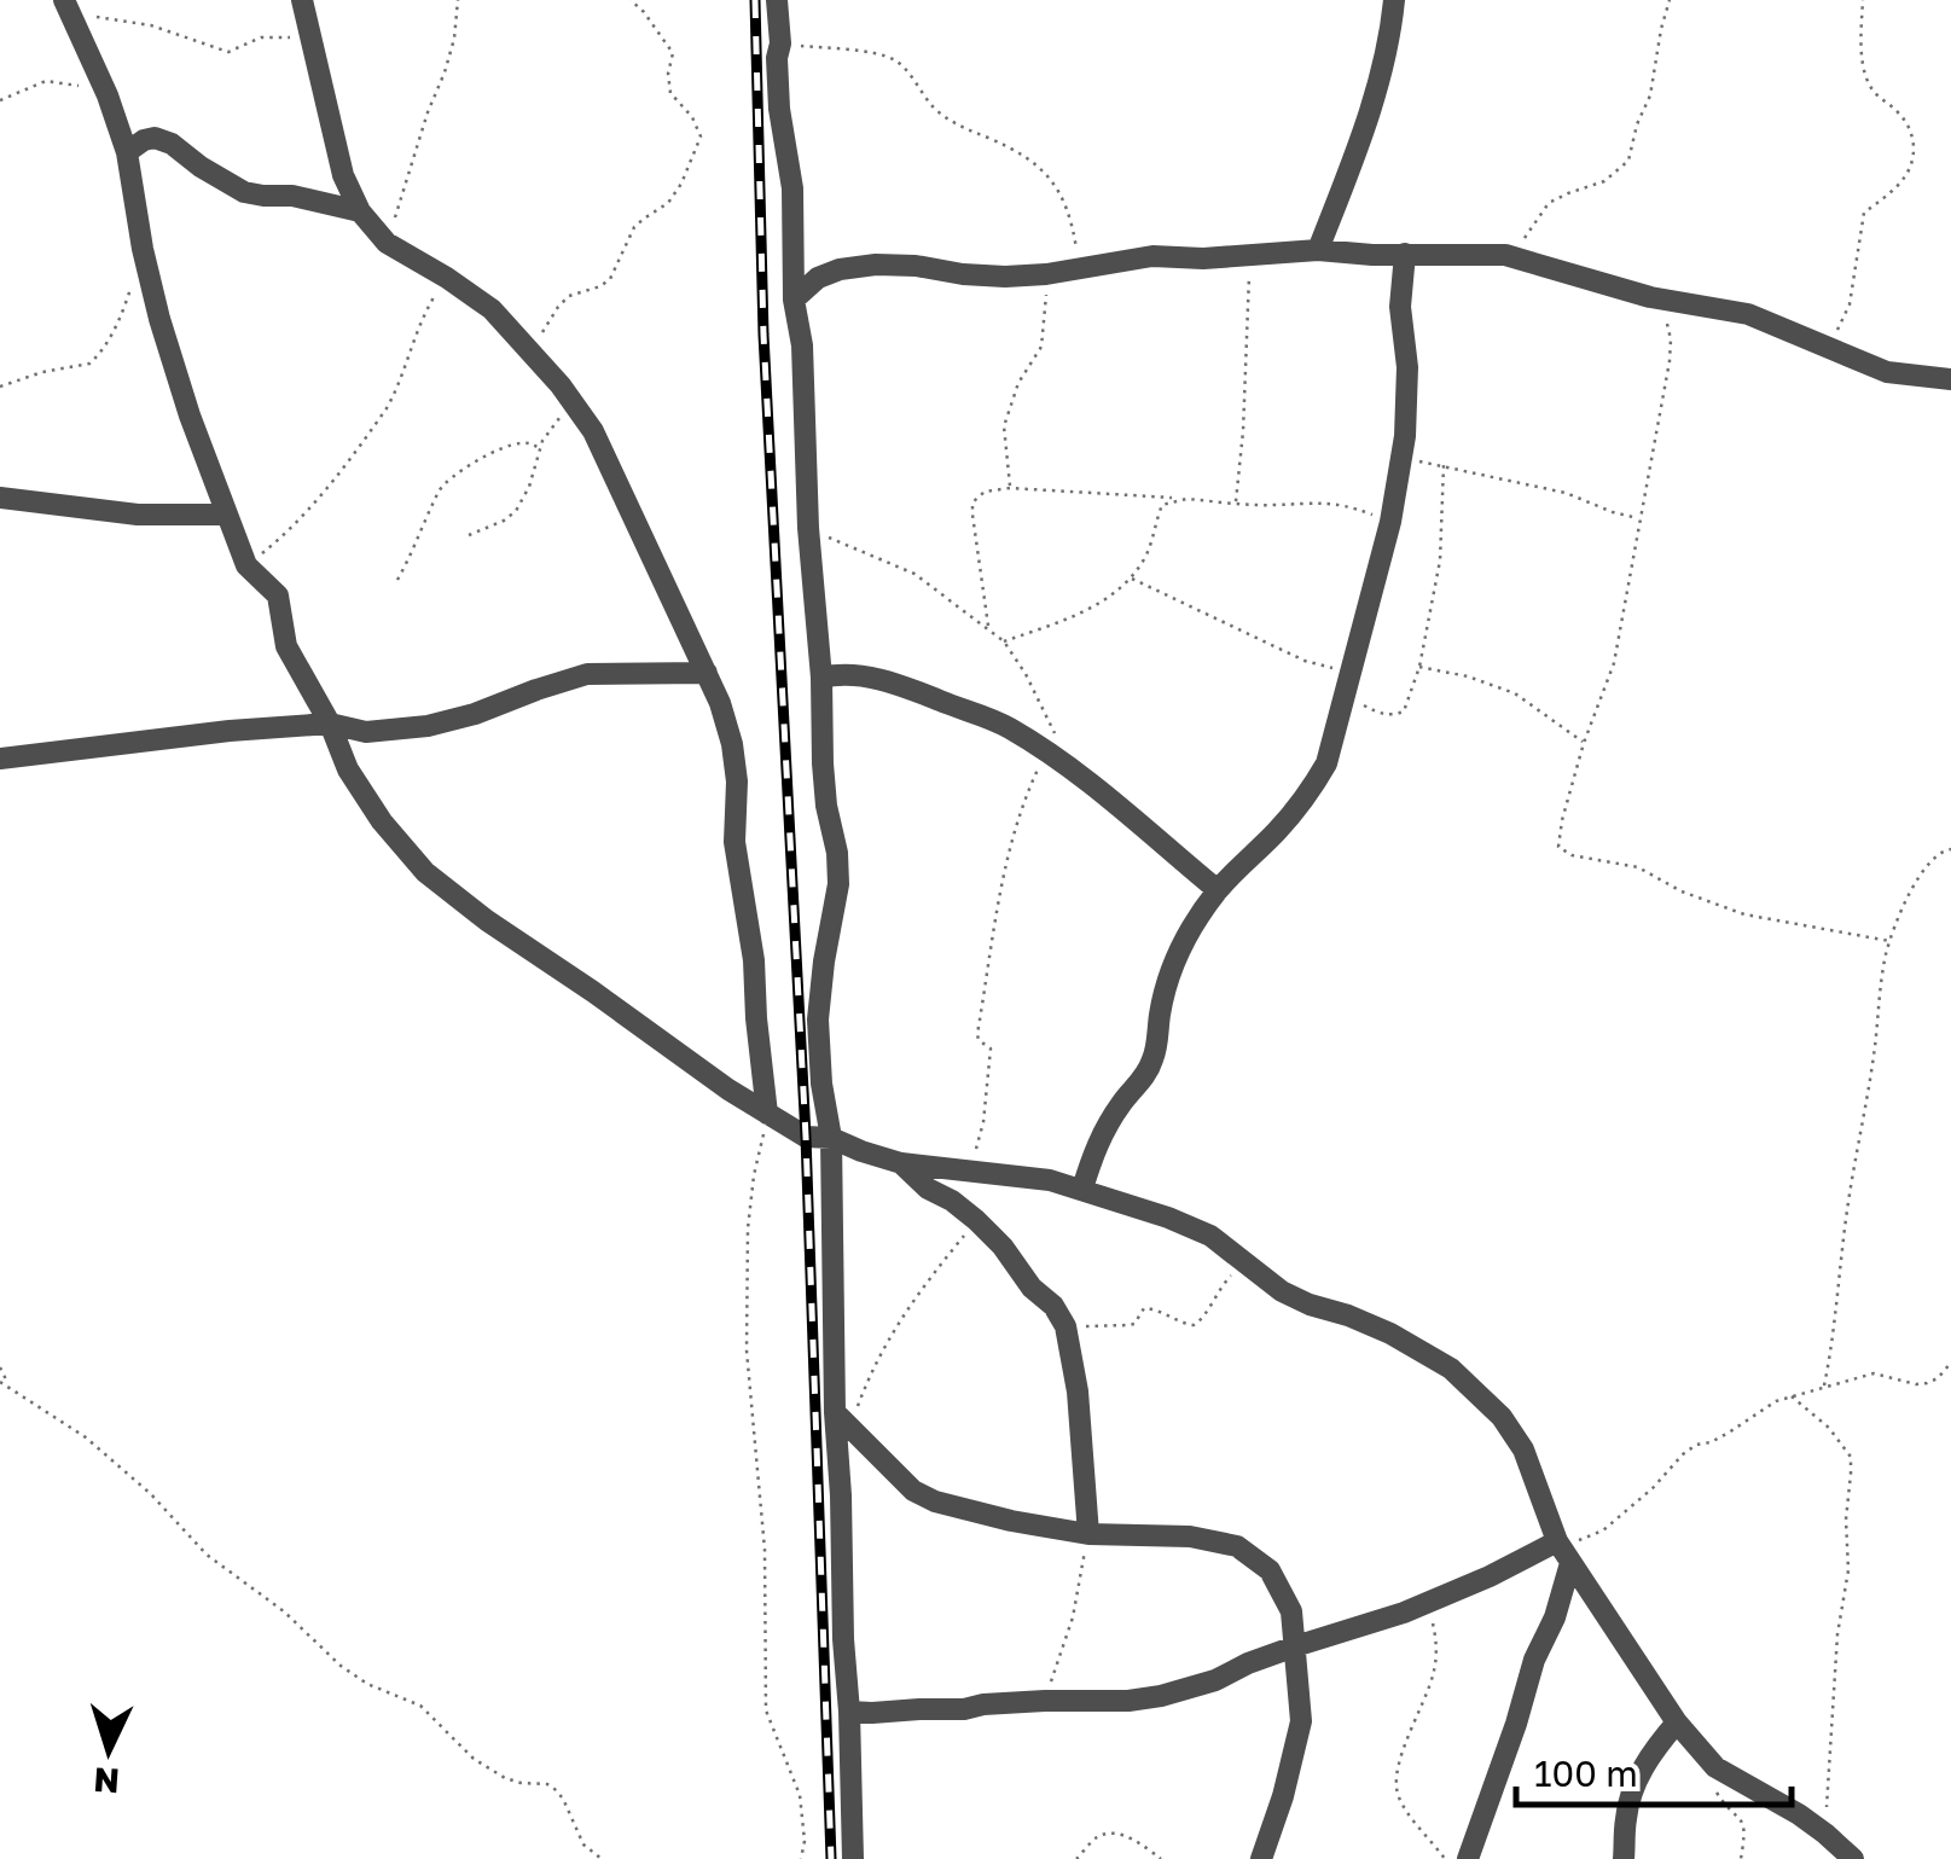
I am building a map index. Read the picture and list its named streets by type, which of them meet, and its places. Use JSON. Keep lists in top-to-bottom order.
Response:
{
  "scale_bar": "100 m",
  "north": "bottom"
}
